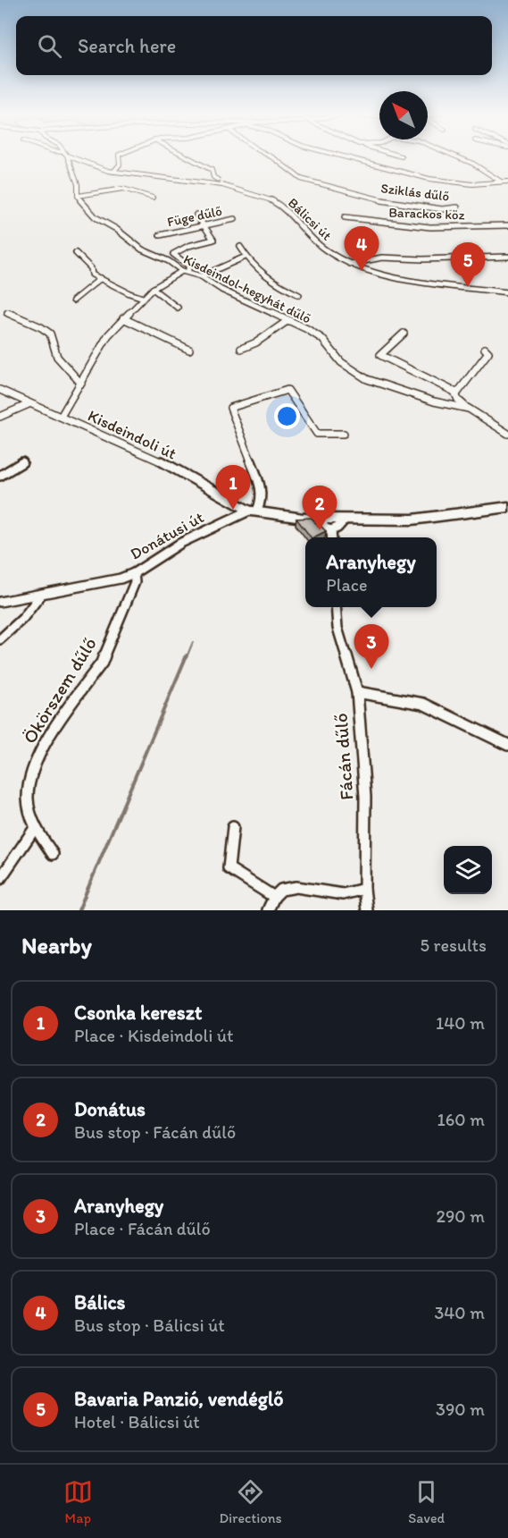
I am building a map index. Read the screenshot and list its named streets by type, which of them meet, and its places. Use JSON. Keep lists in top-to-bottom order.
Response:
{
  "streets": {
    "street": [
      "Sziklás dűlő",
      "Barackos köz",
      "Füge dűlő",
      "Bálicsi út",
      "Kisdeindol-hegyhát dűlő",
      "Kisdeindoli út",
      "Donátusi út",
      "Ökörszem dűlő",
      "Fácán dűlő"
    ]
  },
  "crossings": [
    ["Kisdeindoli út", "Donátusi út"],
    ["Donátusi út", "Ökörszem dűlő"]
  ],
  "north": "top left",
  "page": {
    "search": "Search here",
    "pins": [
      "4",
      "5",
      "1",
      "2",
      "3"
    ],
    "popup": ["Aranyhegy", "Place"],
    "heading": ["Nearby", "5 results"],
    "list": [
      {
        "mark": "1",
        "name": "Csonka kereszt",
        "note": "Place · Kisdeindoli út",
        "value": "140 m"
      },
      {
        "mark": "2",
        "name": "Donátus",
        "note": "Bus stop · Fácán dűlő",
        "value": "160 m"
      },
      {
        "mark": "3",
        "name": "Aranyhegy",
        "note": "Place · Fácán dűlő",
        "value": "290 m"
      },
      {
        "mark": "4",
        "name": "Bálics",
        "note": "Bus stop · Bálicsi út",
        "value": "340 m"
      },
      {
        "mark": "5",
        "name": "Bavaria Panzió, vendéglő",
        "note": "Hotel · Bálicsi út",
        "value": "390 m"
      }
    ],
    "nav": ["Map", "Directions", "Saved"]
  }
}
